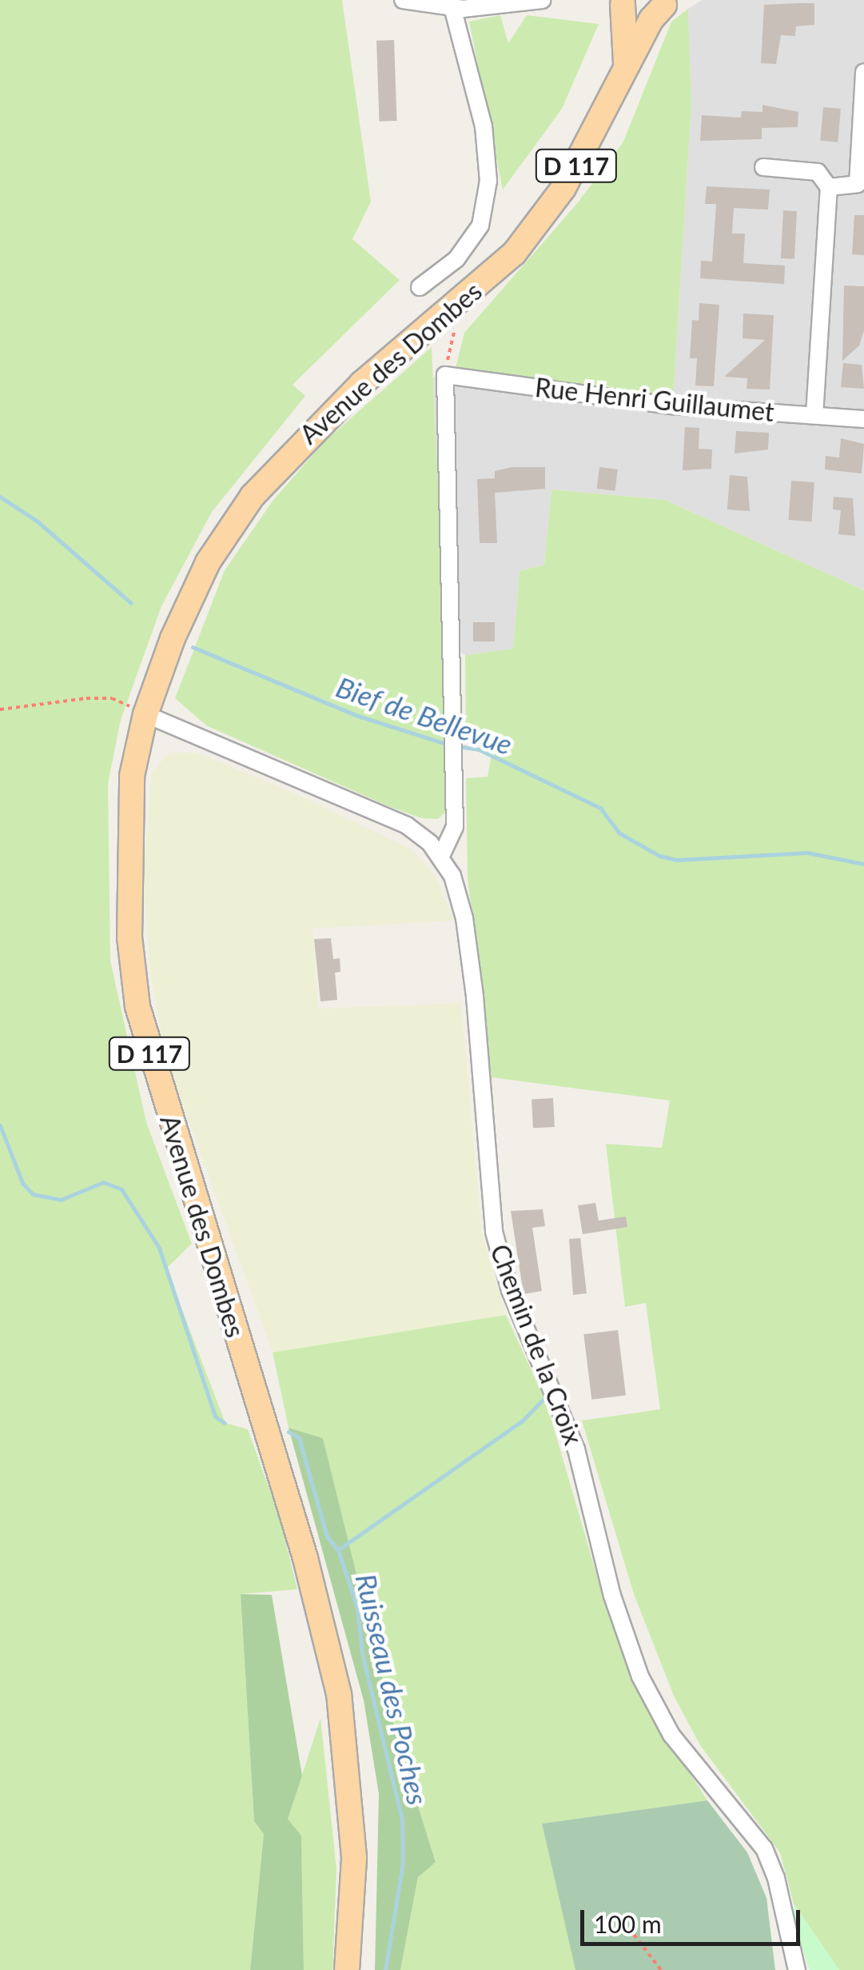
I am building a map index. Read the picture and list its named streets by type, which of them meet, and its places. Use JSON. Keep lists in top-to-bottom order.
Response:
{
  "streets": {
    "main road": ["D 117", "Avenue des Dombes"],
    "street": ["Rue Henri Guillaumet", "Chemin de la Croix"]
  },
  "crossings": [
    ["Avenue des Dombes", "Chemin de la Croix"]
  ],
  "water": ["Bief de Bellevue", "Ruisseau des Poches"],
  "scale_bar": "100 m"
}
